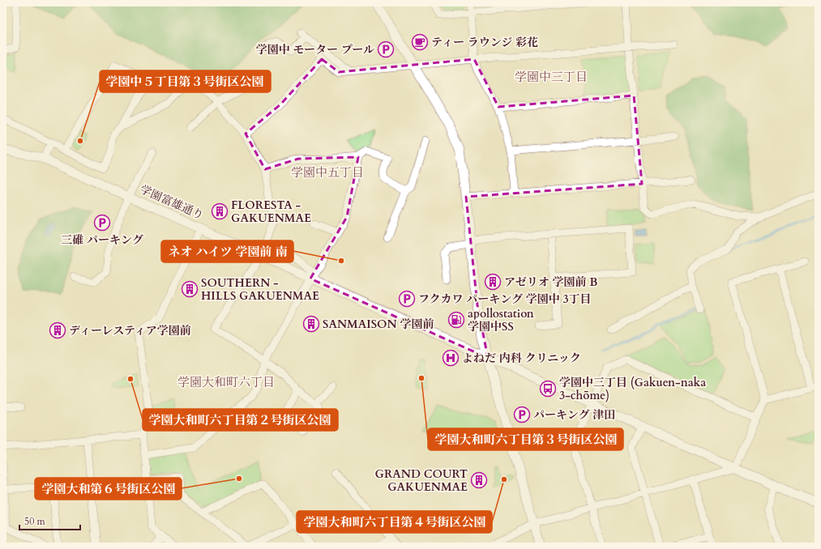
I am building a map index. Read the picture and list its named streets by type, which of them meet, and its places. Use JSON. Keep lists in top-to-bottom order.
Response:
{
  "streets": {
    "street": ["学園富雄通り"]
  },
  "districts": ["学園中三丁目", "学園中五丁目", "学園大和町六丁目"],
  "places": {
    "cafe": ["ティー ラウンジ 彩花"],
    "parking": [
      "学園中 モーター プール",
      "三碓 パーキング",
      "フクカワ パーキング 学園中 3丁目",
      "パーキング 津田"
    ],
    "other": [
      "学園中５丁目第３号街区公園",
      "ネオ ハイツ 学園前 南",
      "学園大和町六丁目第３号街区公園",
      "学園大和町六丁目第２号街区公園",
      "学園大和第６号街区公園",
      "学園大和町六丁目第４号街区公園"
    ],
    "building": [
      "FLORESTA - GAKUENMAE",
      "アゼリオ 学園前 B",
      "SOUTHERN - HILLS GAKUENMAE",
      "SANMAISON 学園前",
      "ディーレスティア学園前",
      "GRAND COURT GAKUENMAE"
    ],
    "fuel station": ["apollostation 学園中SS"],
    "hospital": ["よねだ 内科 クリニック"],
    "bus stop": ["学園中三丁目 (Gakuen-naka 3-chōme)"]
  },
  "scale_bar": "50 m"
}
